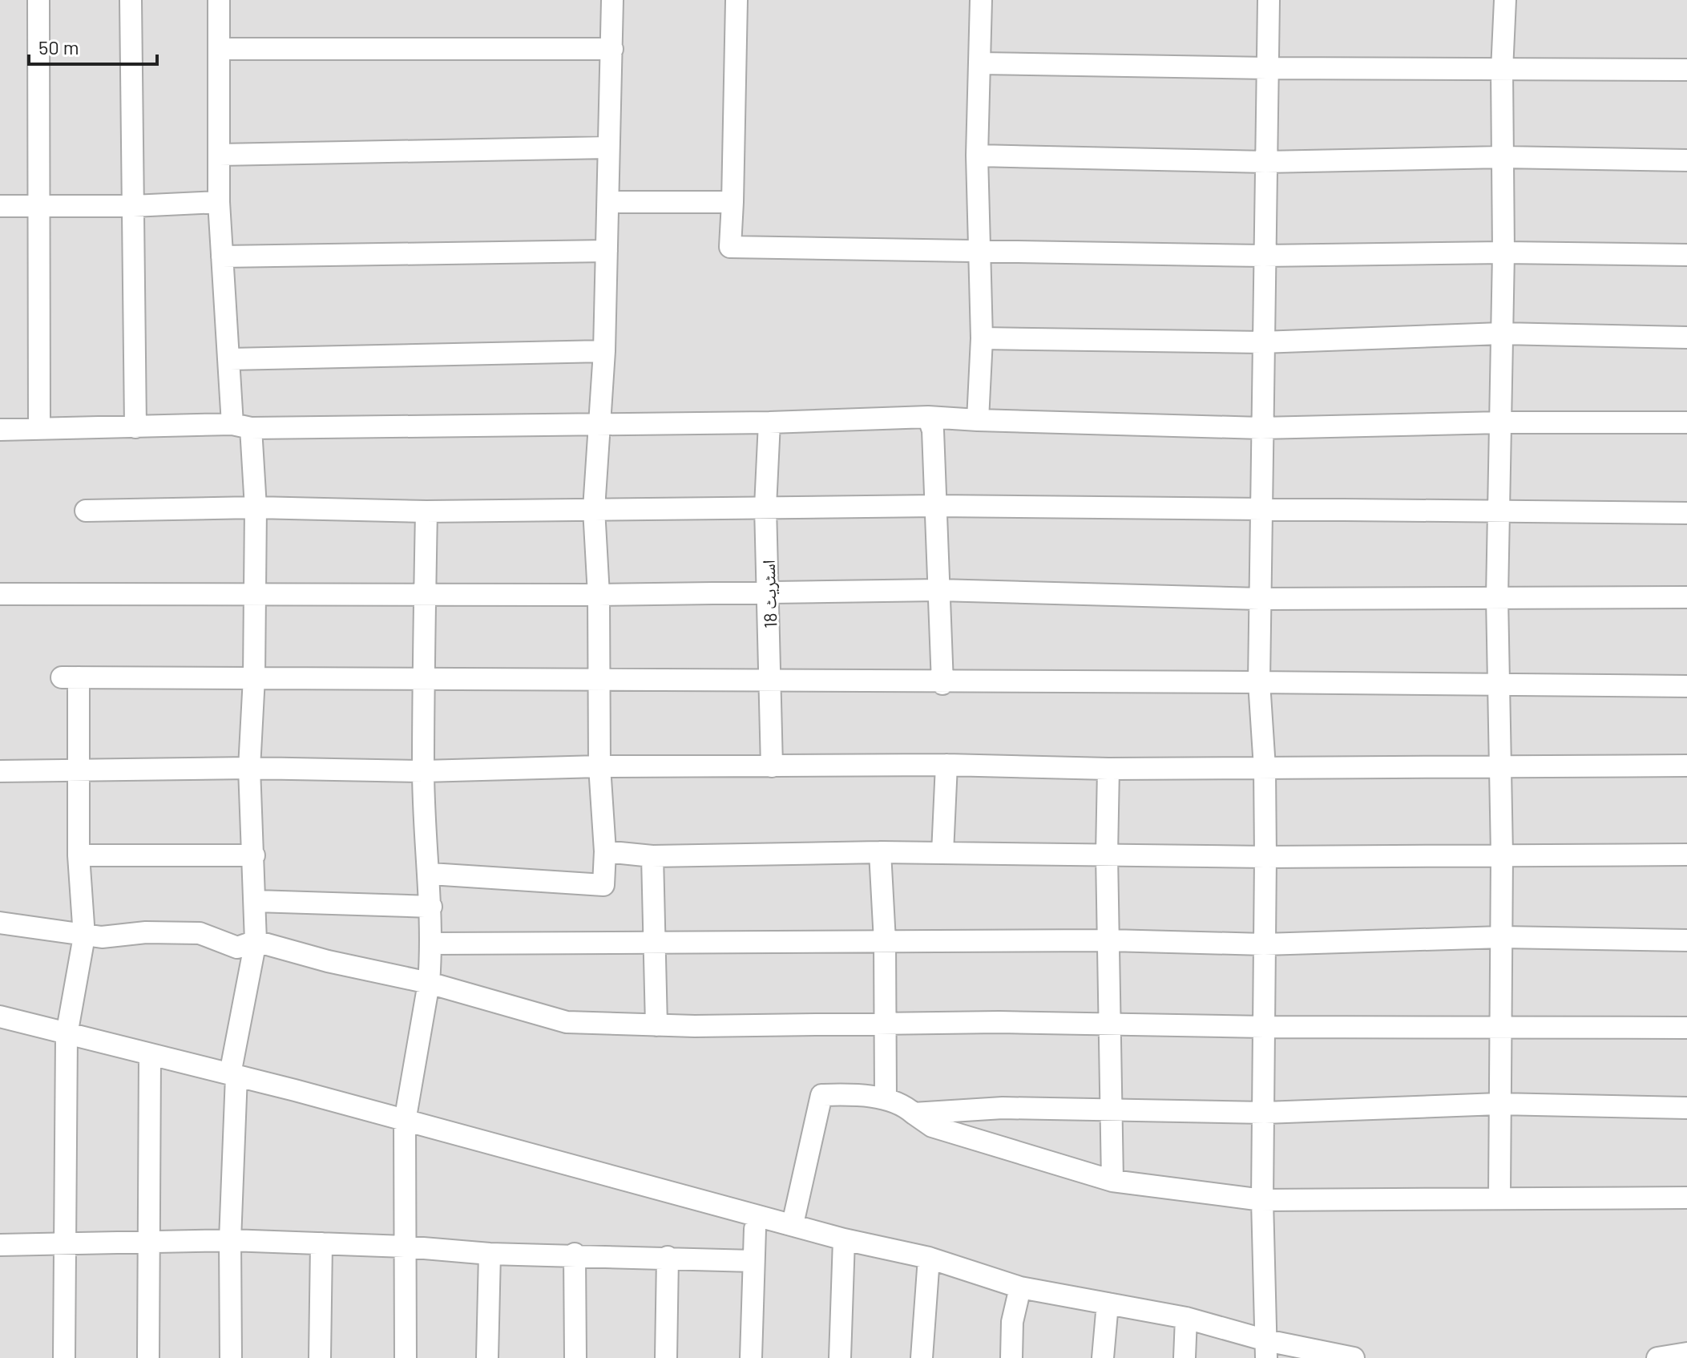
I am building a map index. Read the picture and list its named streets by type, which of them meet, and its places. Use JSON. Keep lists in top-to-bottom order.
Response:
{
  "streets": {
    "street": ["اسٹریٹ 18"]
  },
  "scale_bar": "50 m"
}
